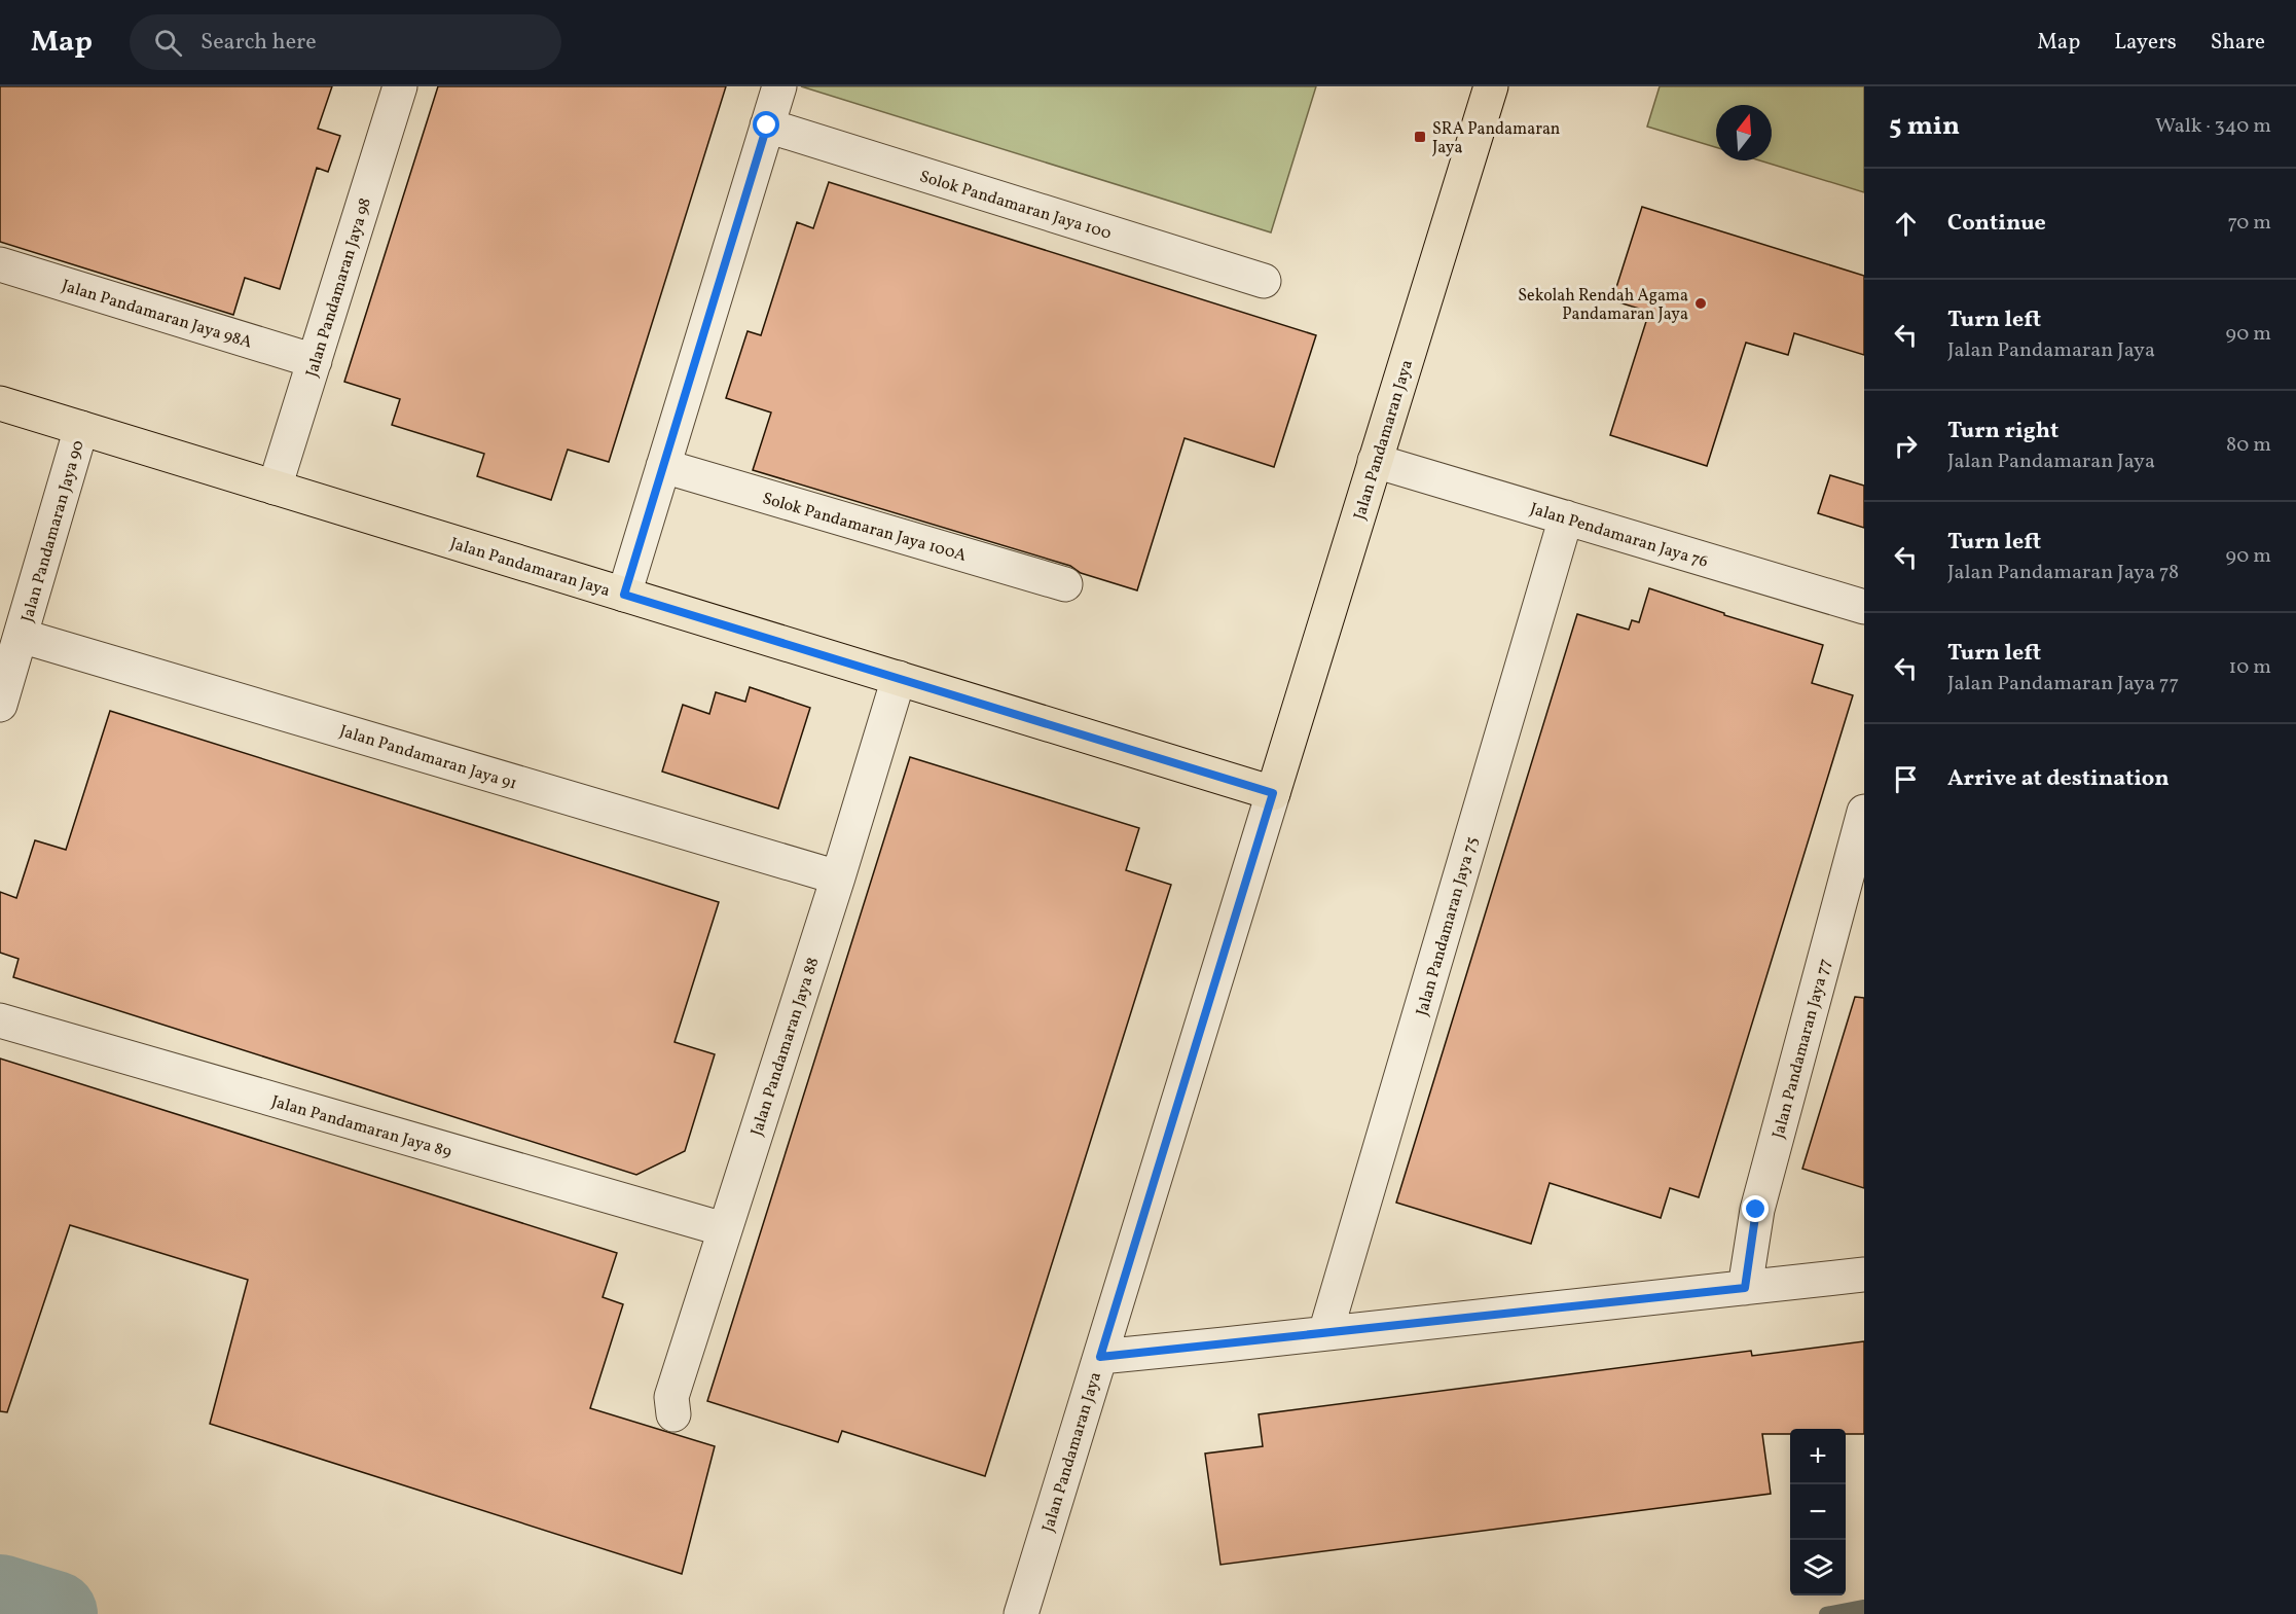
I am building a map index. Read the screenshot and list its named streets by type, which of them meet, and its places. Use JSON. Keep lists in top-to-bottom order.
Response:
{
  "streets": {
    "main road": ["Jalan Pandamaran Jaya"],
    "street": [
      "Solok Pandamaran Jaya 100",
      "Jalan Pandamaran Jaya 98",
      "Jalan Pandamaran Jaya 98A",
      "Solok Pandamaran Jaya 100A",
      "Jalan Pandamaran Jaya 90",
      "Jalan Pendamaran Jaya 76",
      "Jalan Pandamaran Jaya 91",
      "Jalan Pandamaran Jaya 75",
      "Jalan Pandamaran Jaya 88",
      "Jalan Pandamaran Jaya 77",
      "Jalan Pandamaran Jaya 89"
    ]
  },
  "crossings": [
    ["Jalan Pandamaran Jaya 98", "Jalan Pandamaran Jaya 98A"],
    ["Jalan Pandamaran Jaya 98", "Jalan Pandamaran Jaya"],
    ["Jalan Pandamaran Jaya", "Jalan Pandamaran Jaya 90"],
    ["Jalan Pandamaran Jaya", "Jalan Pendamaran Jaya 76"],
    ["Jalan Pandamaran Jaya", "Jalan Pandamaran Jaya 88"],
    ["Jalan Pandamaran Jaya 90", "Jalan Pandamaran Jaya 91"],
    ["Jalan Pendamaran Jaya 76", "Jalan Pandamaran Jaya 75"],
    ["Jalan Pandamaran Jaya 91", "Jalan Pandamaran Jaya 88"],
    ["Jalan Pandamaran Jaya 88", "Jalan Pandamaran Jaya 89"]
  ],
  "places": {
    "transit": ["SRA Pandamaran Jaya"],
    "other": ["Sekolah Rendah Agama Pandamaran Jaya"]
  },
  "north": "top",
  "page": {
    "header": "Map",
    "search": "Search here",
    "nav": ["Map", "Layers", "Share"],
    "heading": ["5 min", "Walk · 340 m"],
    "list": [
      ["Continue", "70 m"],
      ["Turn left", "Jalan Pandamaran Jaya", "90 m"],
      ["Turn right", "Jalan Pandamaran Jaya", "80 m"],
      ["Turn left", "Jalan Pandamaran Jaya 78", "90 m"],
      ["Turn left", "Jalan Pandamaran Jaya 77", "10 m"],
      "Arrive at destination"
    ],
    "map_buttons": ["+", "−"]
  }
}
